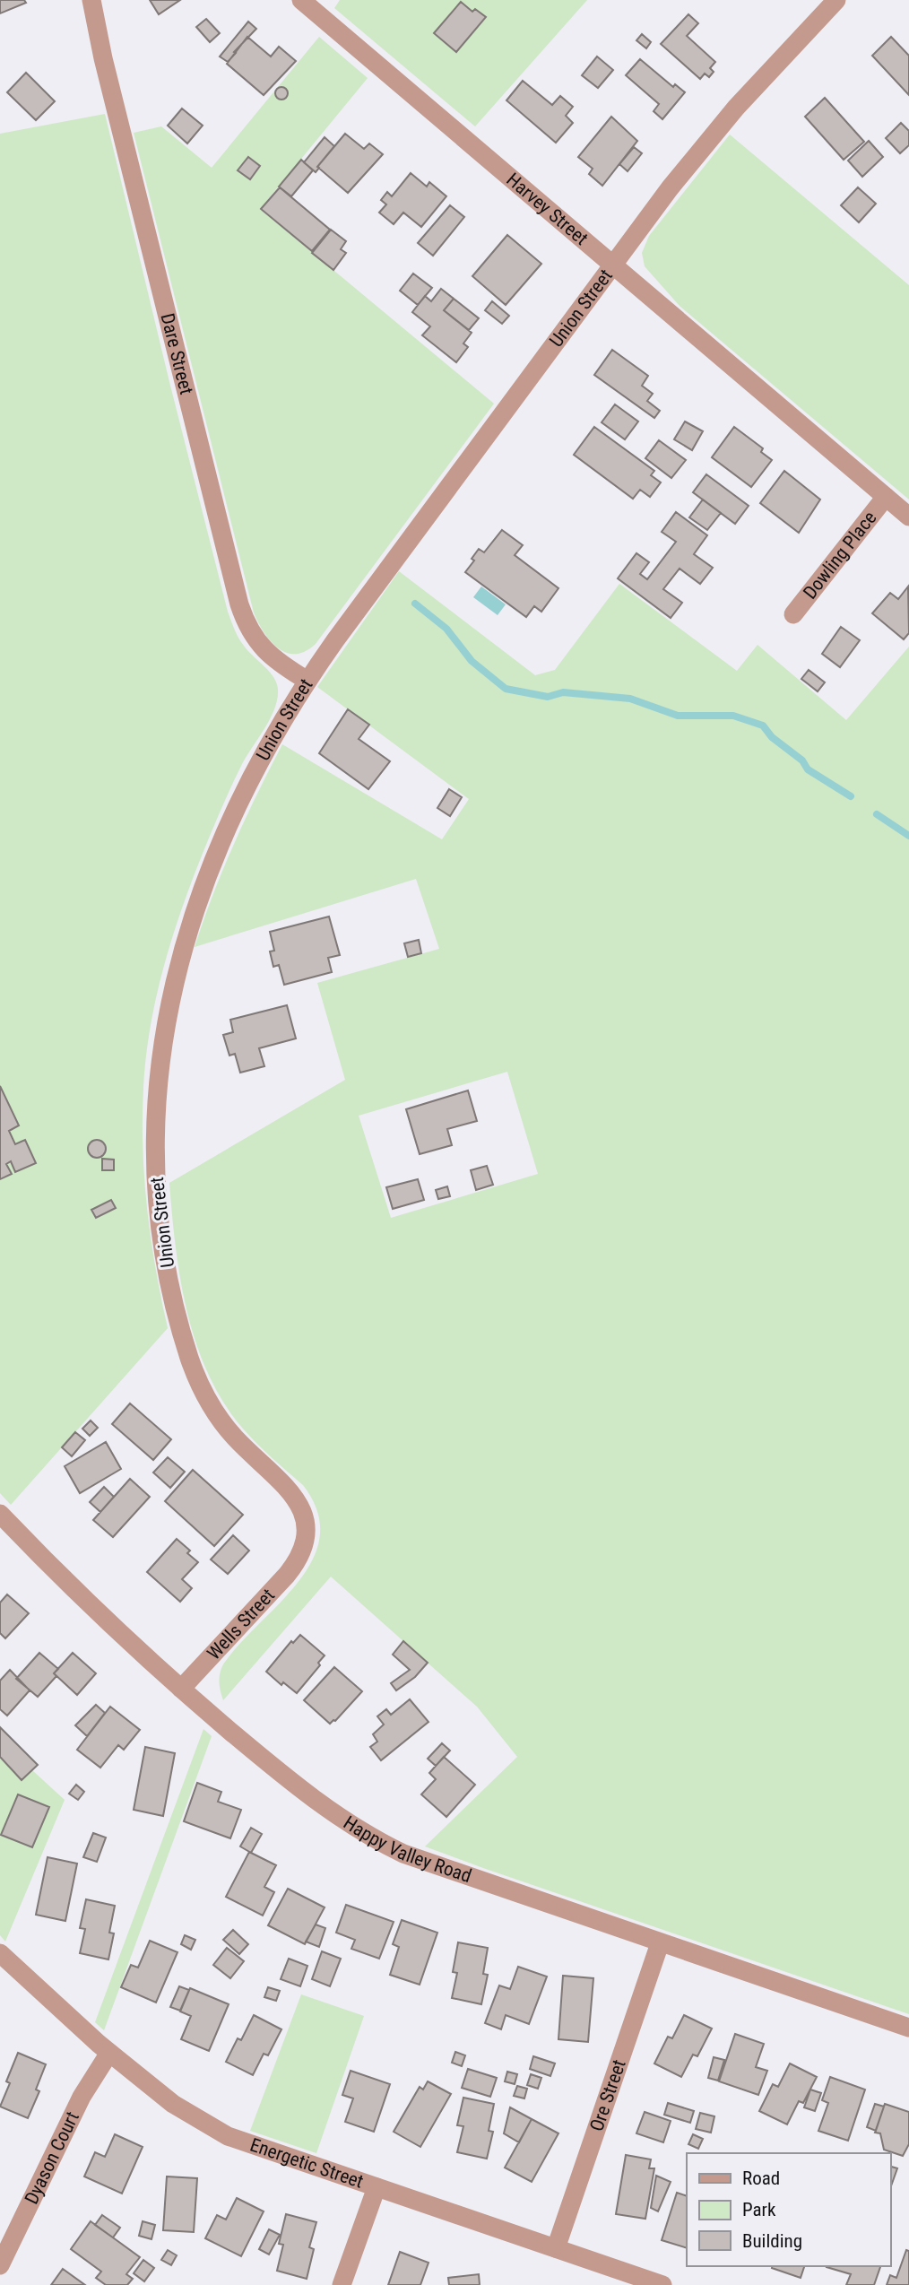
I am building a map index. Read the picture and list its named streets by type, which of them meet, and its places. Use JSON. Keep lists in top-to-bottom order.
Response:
{
  "streets": {
    "street": [
      "Harvey Street",
      "Union Street",
      "Dare Street",
      "Dowling Place",
      "Wells Street",
      "Happy Valley Road",
      "Ore Street",
      "Dyason Court",
      "Energetic Street"
    ]
  },
  "crossings": [
    ["Harvey Street", "Union Street"],
    ["Harvey Street", "Dowling Place"],
    ["Union Street", "Dare Street"],
    ["Union Street", "Wells Street"],
    ["Wells Street", "Happy Valley Road"],
    ["Happy Valley Road", "Ore Street"],
    ["Ore Street", "Energetic Street"],
    ["Dyason Court", "Energetic Street"]
  ],
  "legend": ["Road", "Park", "Building"]
}
